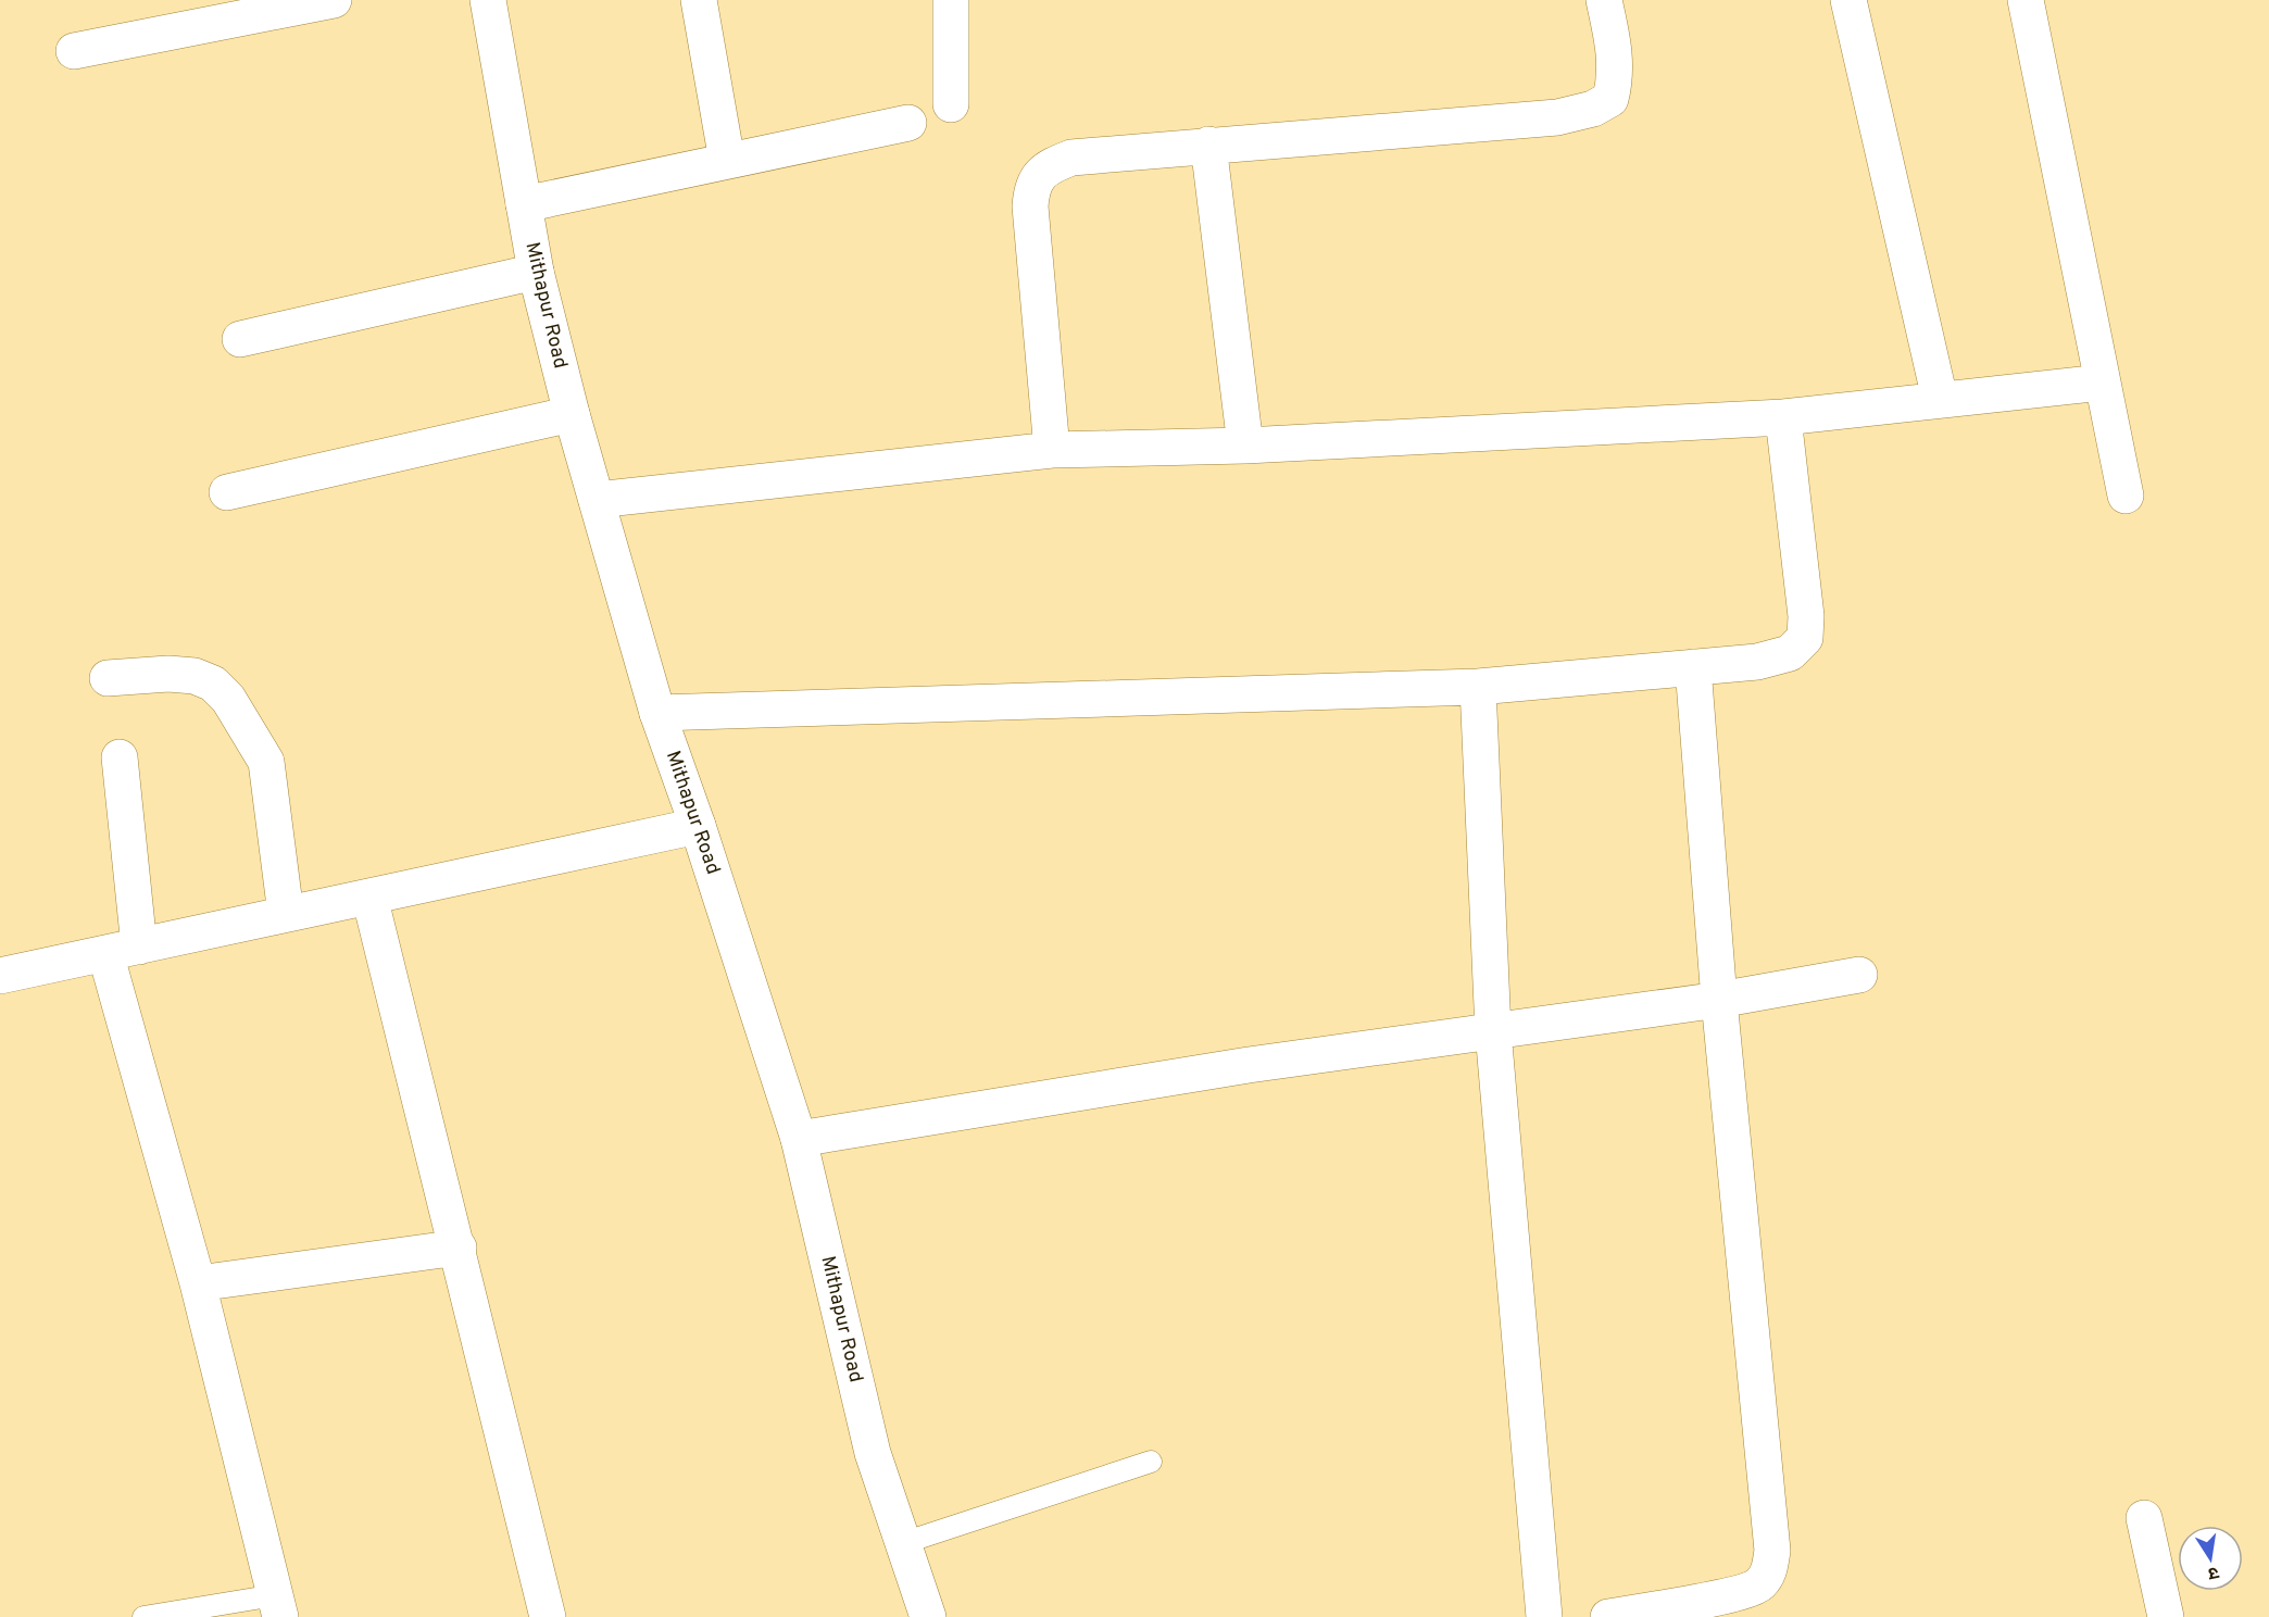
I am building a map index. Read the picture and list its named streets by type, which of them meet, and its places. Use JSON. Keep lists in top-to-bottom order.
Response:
{
  "streets": {
    "street": ["Mithapur Road"]
  },
  "north": "bottom"
}
